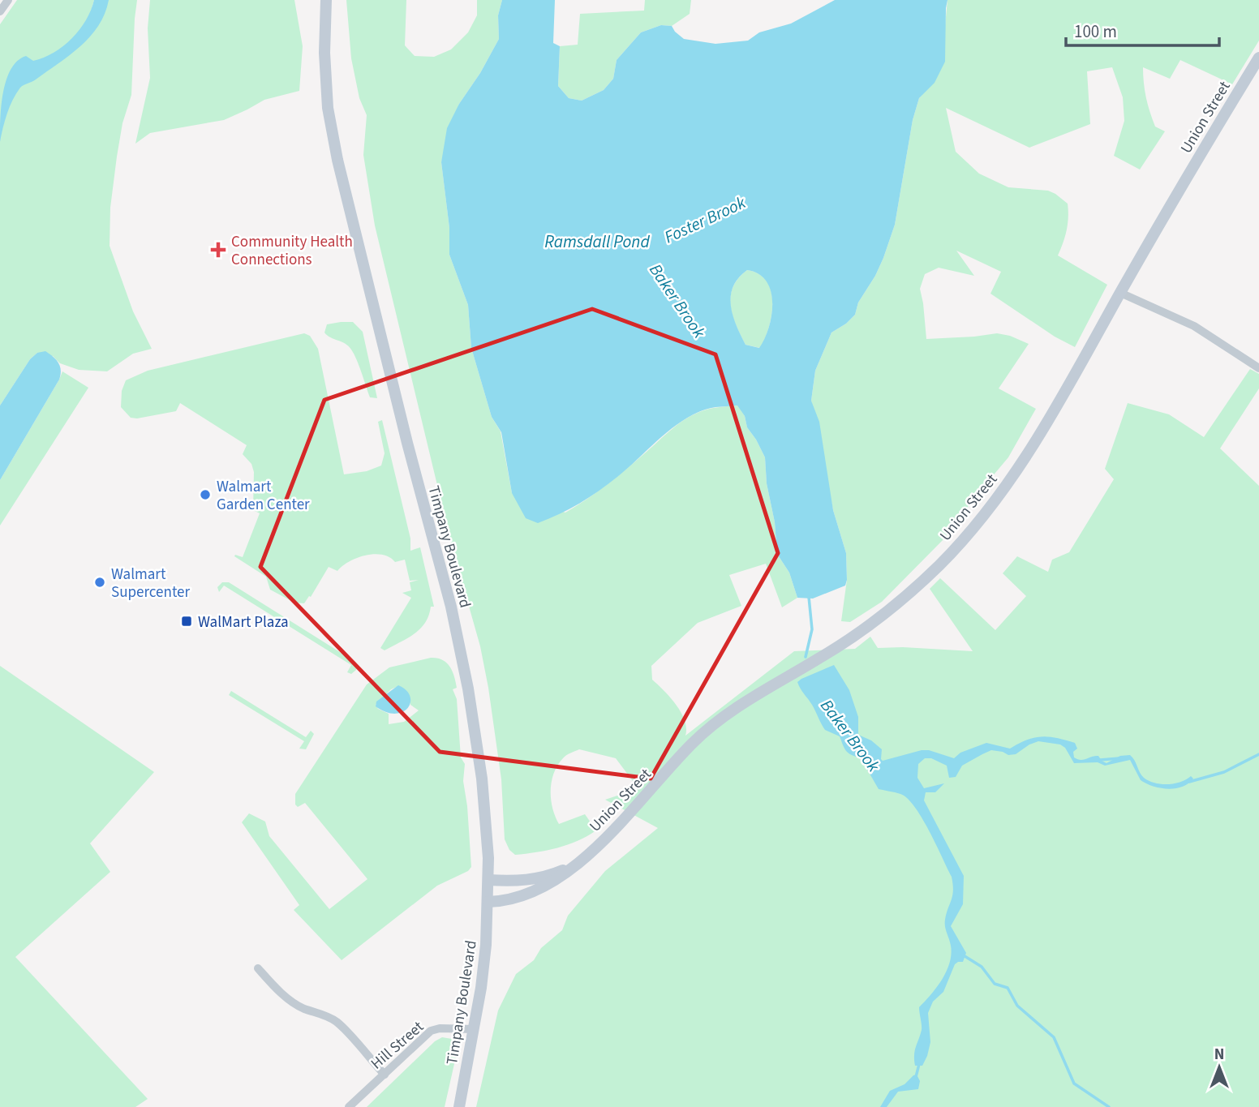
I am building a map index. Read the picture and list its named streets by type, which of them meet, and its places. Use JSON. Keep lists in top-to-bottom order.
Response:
{
  "streets": {
    "street": ["Union Street", "Timpany Boulevard", "Hill Street"]
  },
  "crossings": [
    ["Union Street", "Timpany Boulevard"],
    ["Timpany Boulevard", "Hill Street"]
  ],
  "water": ["Foster Brook", "Ramsdall Pond", "Baker Brook"],
  "places": {
    "health": ["Community Health Connections"],
    "other": ["Walmart Garden Center", "Walmart Supercenter"],
    "transit": ["WalMart Plaza"]
  },
  "scale_bar": "100 m",
  "north": "top"
}
